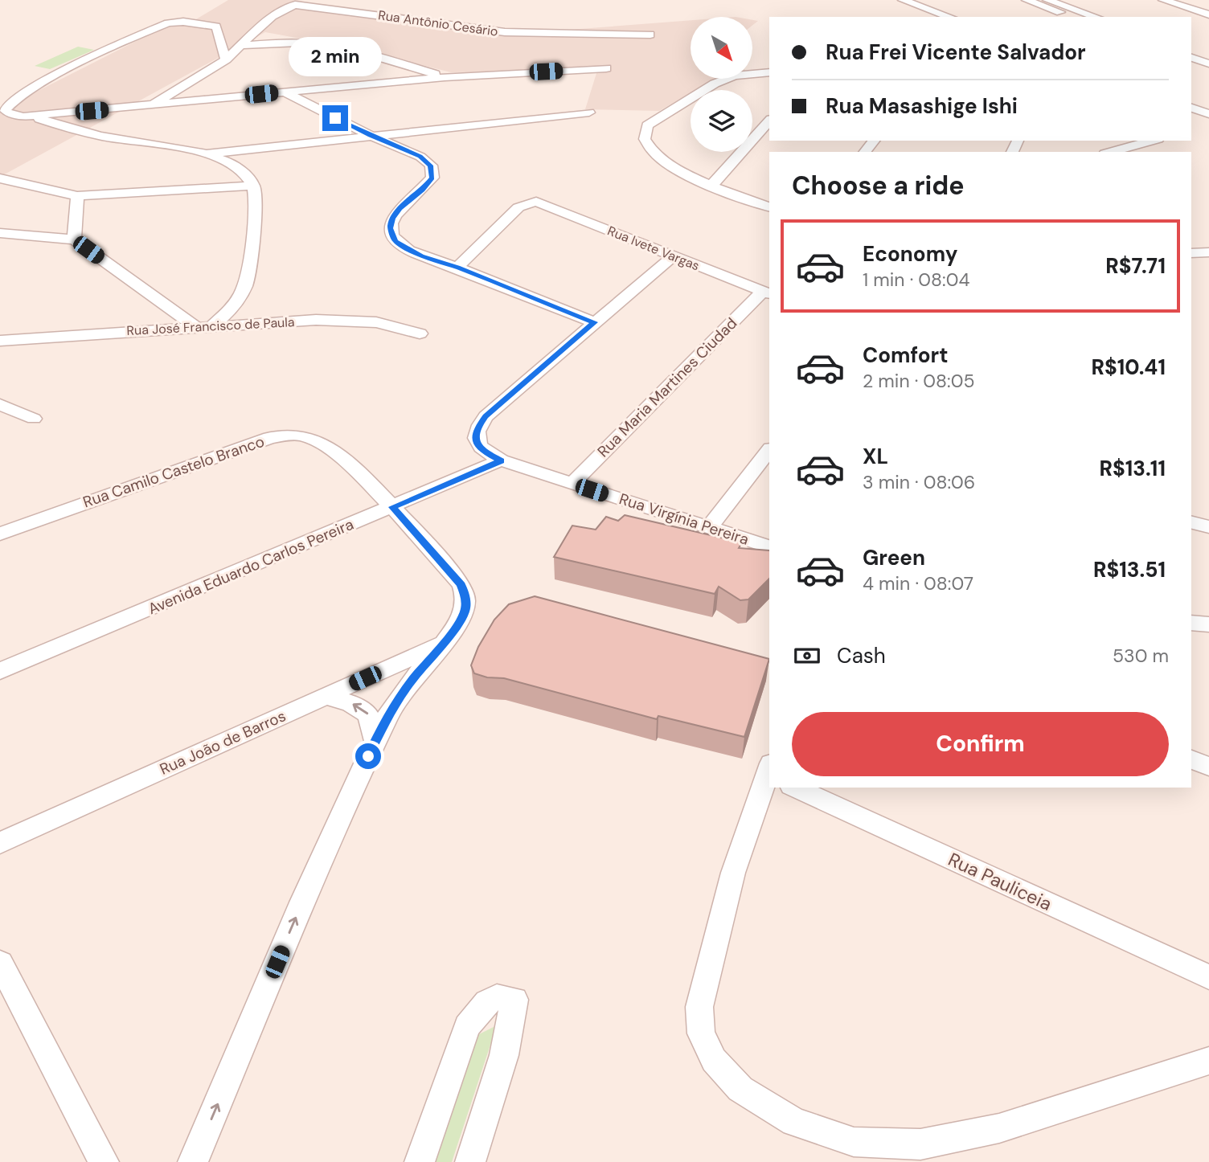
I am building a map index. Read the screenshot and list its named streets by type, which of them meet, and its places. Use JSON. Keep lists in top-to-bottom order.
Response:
{
  "streets": {
    "street": [
      "Rua Antônio Cesário",
      "Rua Ivete Vargas",
      "Rua José Francisco de Paula",
      "Rua Maria Martines Ciudad",
      "Rua Camilo Castelo Branco",
      "Rua Virgínia Pereira",
      "Avenida Eduardo Carlos Pereira",
      "Rua João de Barros",
      "Rua Pauliceia"
    ]
  },
  "crossings": [
    ["Rua Ivete Vargas", "Rua Maria Martines Ciudad"],
    ["Rua Maria Martines Ciudad", "Rua Virgínia Pereira"],
    ["Rua Camilo Castelo Branco", "Avenida Eduardo Carlos Pereira"],
    ["Rua Camilo Castelo Branco", "Rua João de Barros"],
    ["Rua Virgínia Pereira", "Avenida Eduardo Carlos Pereira"]
  ],
  "one_way": ["Rua Camilo Castelo Branco"],
  "north": "bottom right",
  "page": {
    "banner": ["Rua Frei Vicente Salvador", "Rua Masashige Ishi"],
    "bubble": "2 min",
    "heading": "Choose a ride",
    "list": [
      {
        "name": "Economy",
        "note": "1 min · 08:04",
        "value": "R$7.71"
      },
      {
        "name": "Comfort",
        "note": "2 min · 08:05",
        "value": "R$10.41"
      },
      {
        "name": "XL",
        "note": "3 min · 08:06",
        "value": "R$13.11"
      },
      {
        "name": "Green",
        "note": "4 min · 08:07",
        "value": "R$13.51"
      }
    ],
    "pay": ["Cash", "530 m"],
    "buttons": "Confirm"
  }
}
